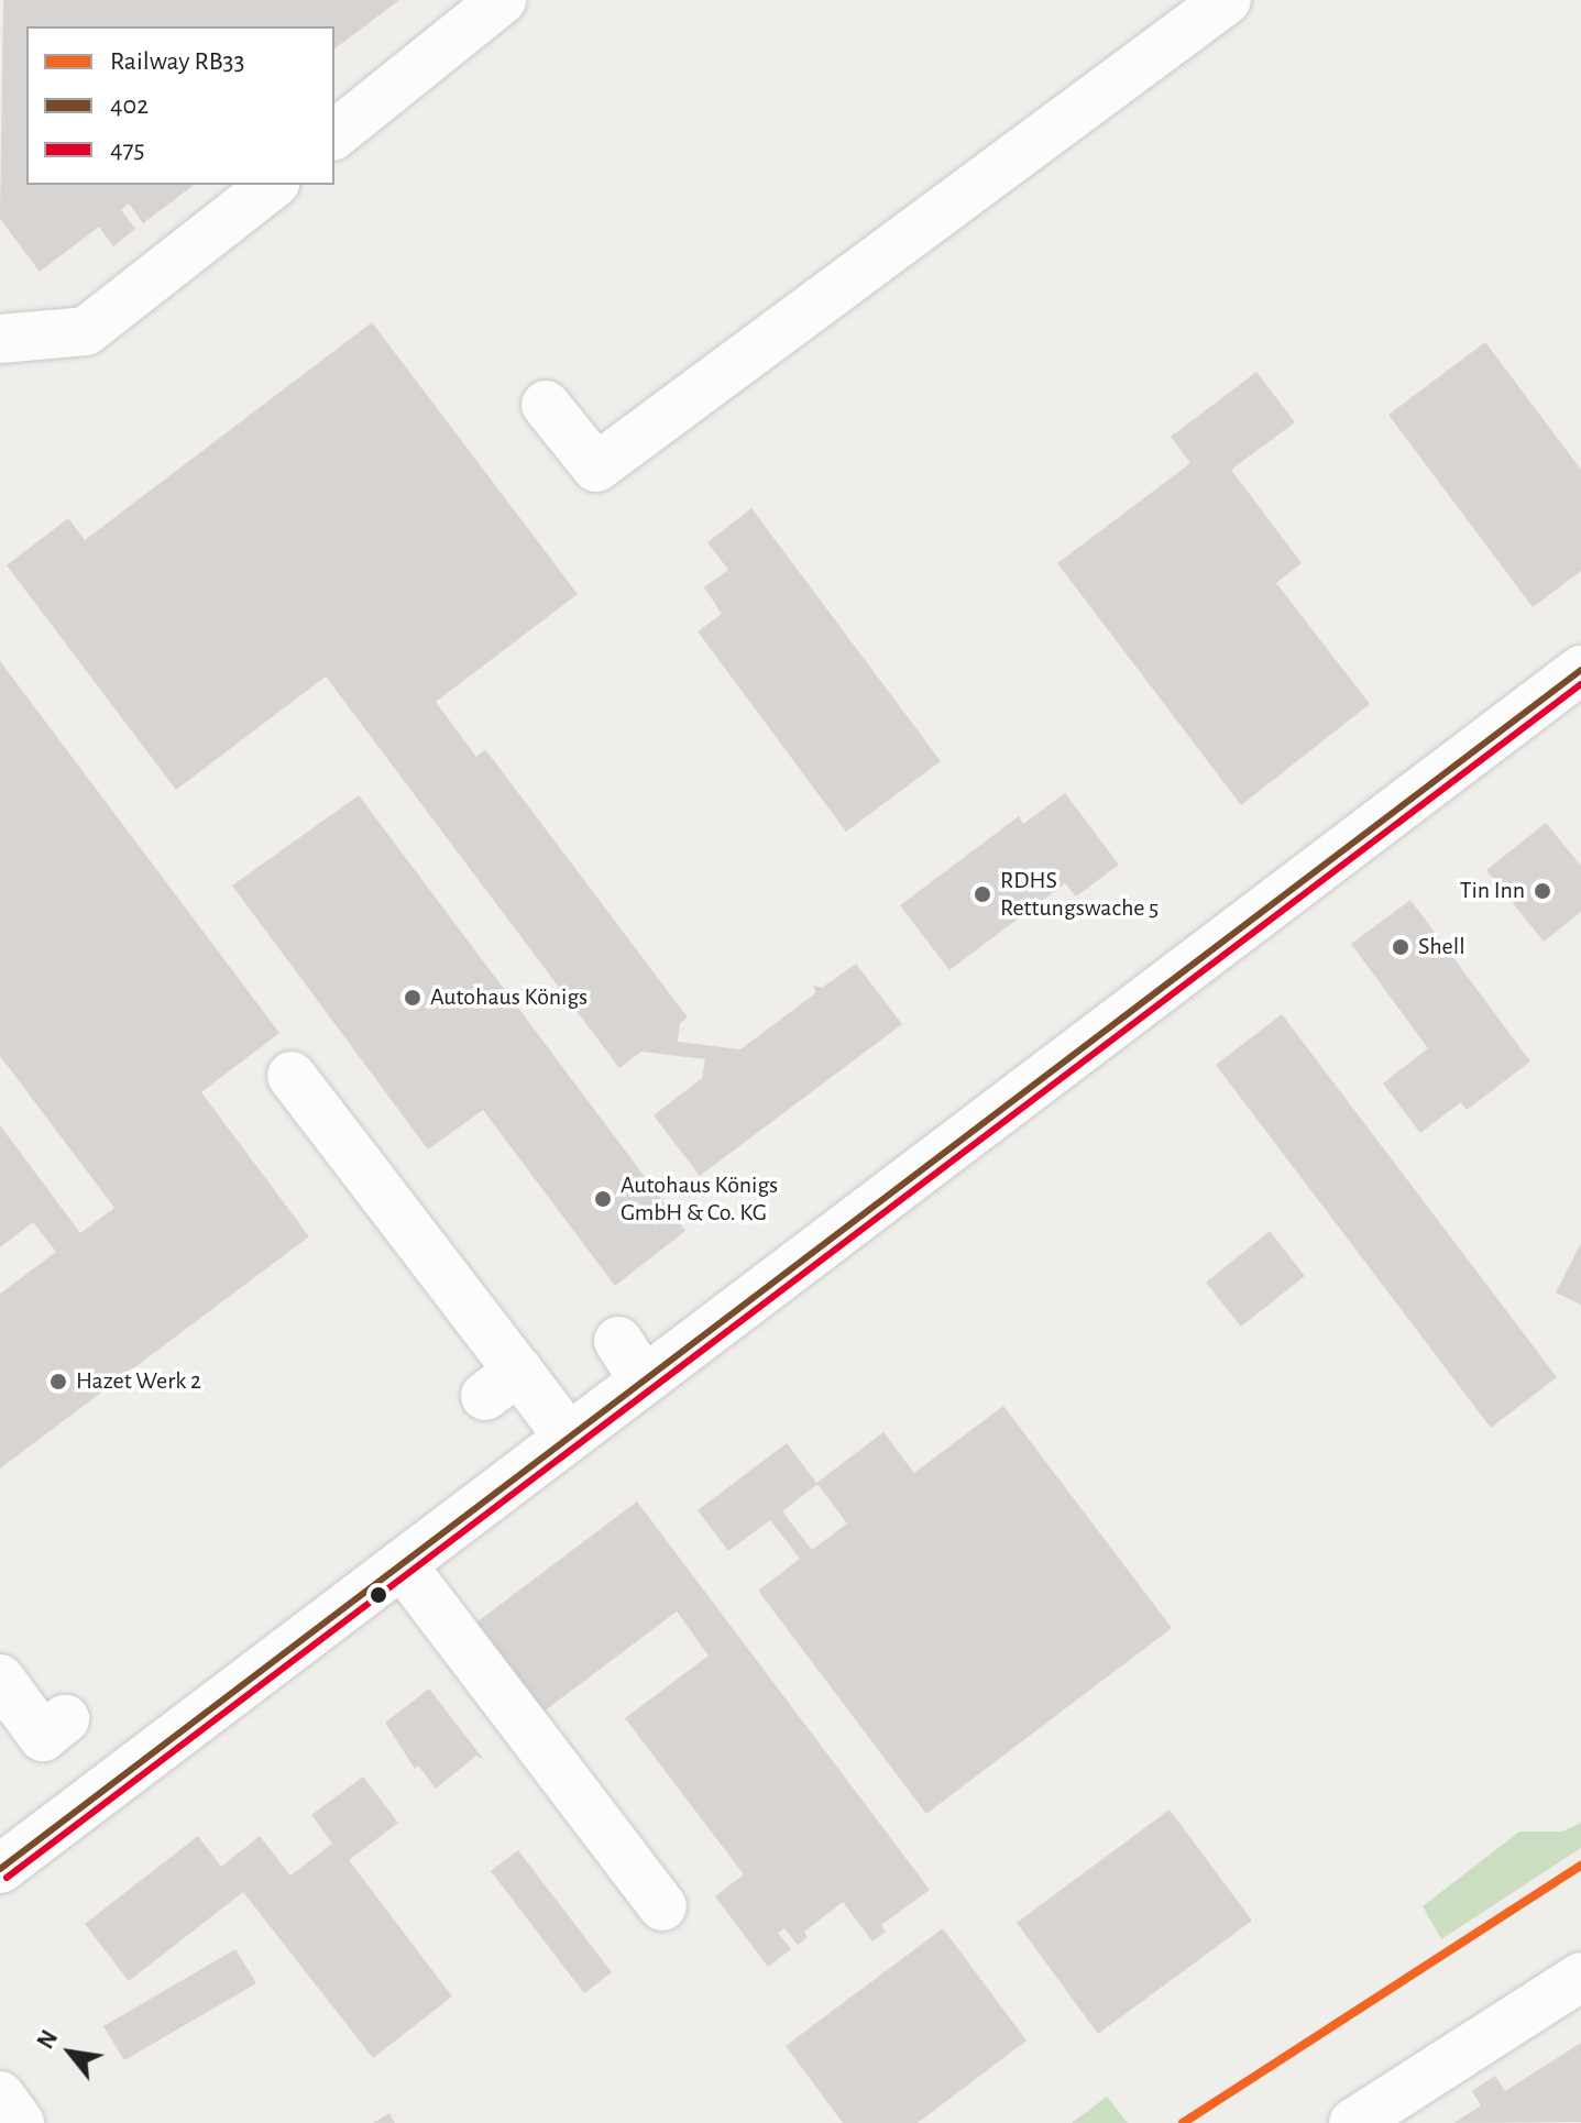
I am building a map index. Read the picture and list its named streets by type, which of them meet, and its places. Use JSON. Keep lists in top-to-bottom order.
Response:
{
  "places": [
    "Tin Inn",
    "RDHS Rettungswache 5",
    "Shell",
    "Autohaus Königs",
    "Autohaus Königs GmbH & Co. KG",
    "Hazet Werk 2"
  ],
  "lines": ["transit line 402", "transit line 475", "rail line RB33"],
  "legend": ["Railway RB33", "402", "475"],
  "north": "top left"
}
